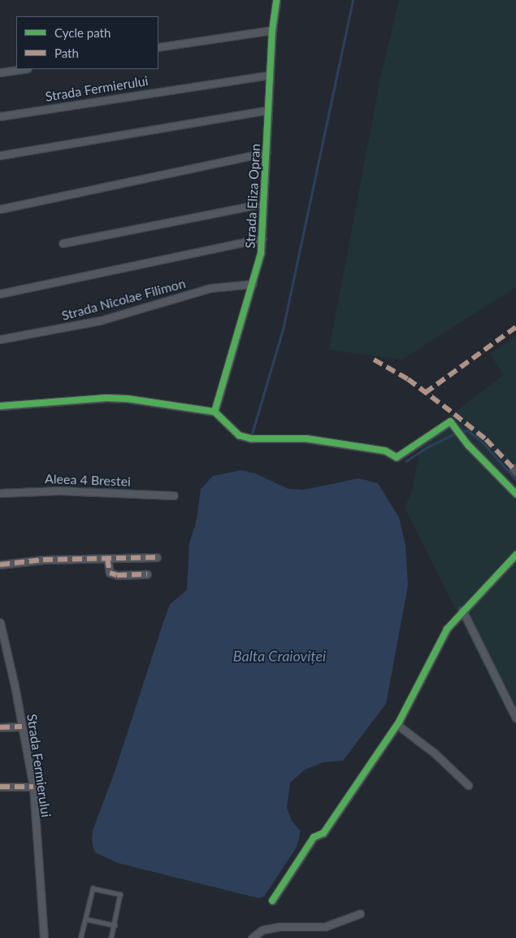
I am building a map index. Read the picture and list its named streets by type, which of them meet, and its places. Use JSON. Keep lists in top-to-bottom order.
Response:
{
  "streets": {
    "street": [
      "Strada Fermierului",
      "Strada Eliza Opran",
      "Strada Nicolae Filimon",
      "Aleea 4 Brestei"
    ]
  },
  "crossings": [
    ["Strada Fermierului", "Strada Eliza Opran"],
    ["Strada Eliza Opran", "Strada Nicolae Filimon"]
  ],
  "water": ["Balta Craioviței"],
  "legend": ["Cycle path", "Path"]
}
